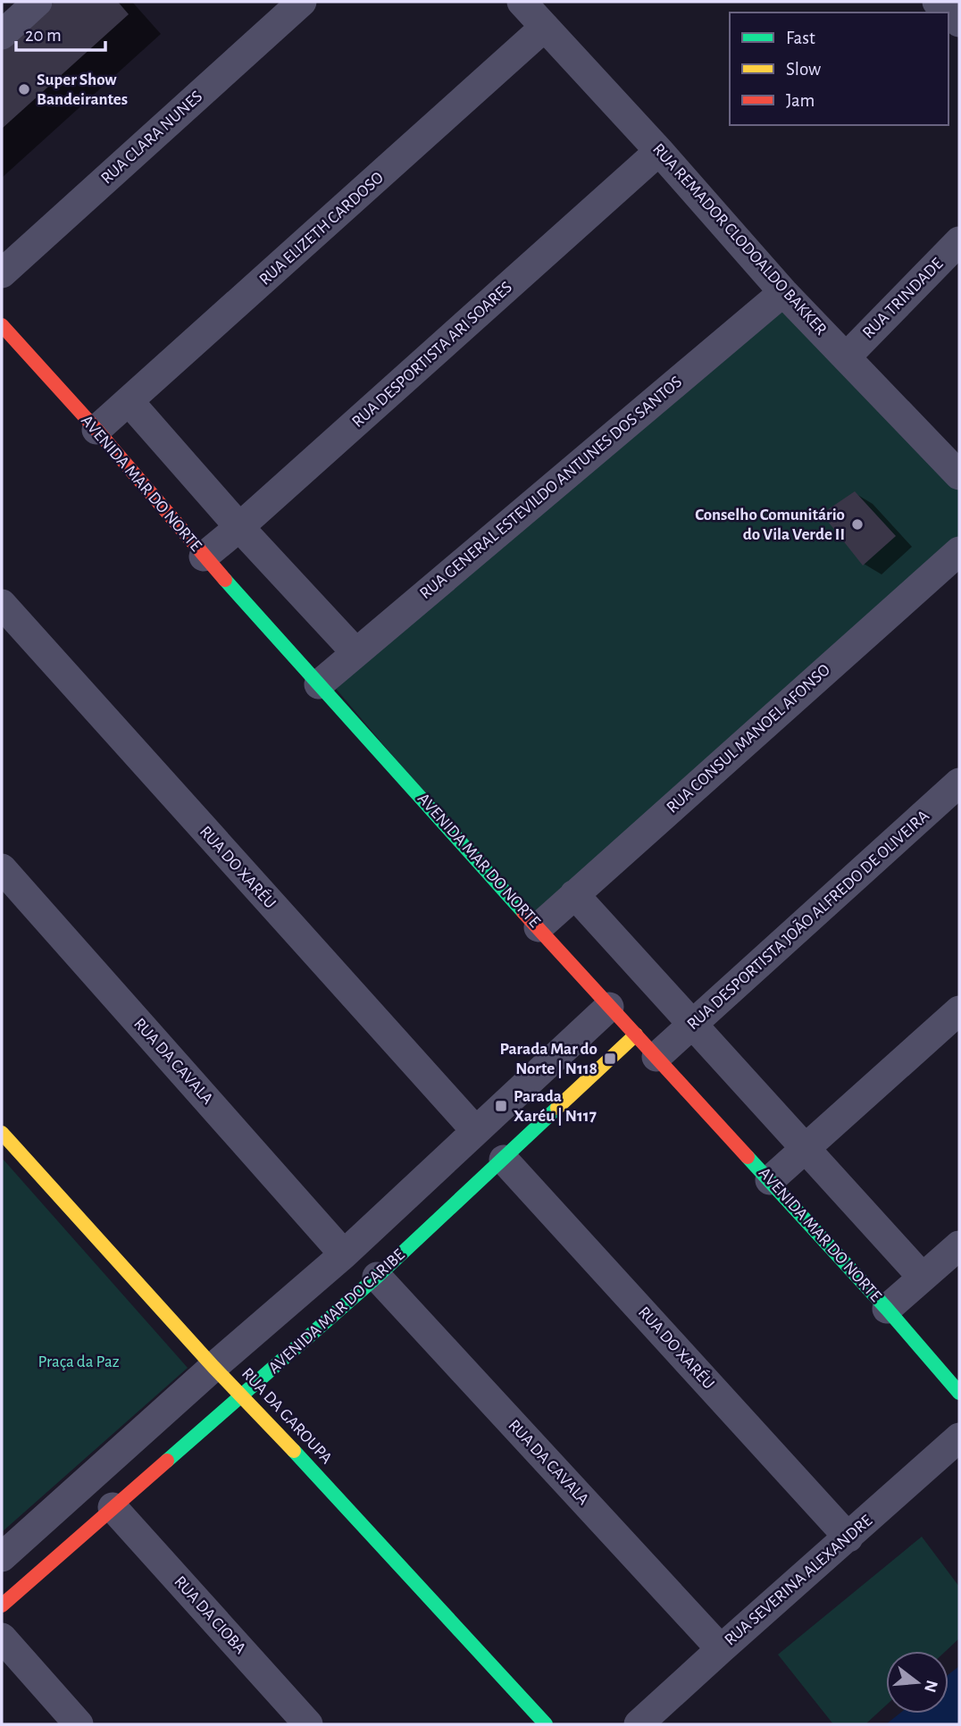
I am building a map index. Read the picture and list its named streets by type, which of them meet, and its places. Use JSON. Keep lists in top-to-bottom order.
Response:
{
  "streets": {
    "street": [
      "RUA CLARA NUNES",
      "RUA ELIZETH CARDOSO",
      "RUA REMADOR CLODOALDO BAKKER",
      "RUA TRINDADE",
      "RUA DESPORTISTA ARI SOARES",
      "AVENIDA MAR DO NORTE",
      "RUA GENERAL ESTEVILDO ANTUNES DOS SANTOS",
      "RUA CONSUL MANOEL AFONSO",
      "RUA DO XARÉU",
      "RUA DESPORTISTA JOÃO ALFREDO DE OLIVEIRA",
      "RUA DA CAVALA",
      "AVENIDA MAR DO CARIBE",
      "RUA DA GAROUPA",
      "RUA SEVERINA ALEXANDRE",
      "RUA DA CIOBA"
    ]
  },
  "crossings": [
    ["RUA ELIZETH CARDOSO", "RUA REMADOR CLODOALDO BAKKER"],
    ["RUA ELIZETH CARDOSO", "AVENIDA MAR DO NORTE"],
    ["RUA REMADOR CLODOALDO BAKKER", "RUA TRINDADE"],
    ["RUA REMADOR CLODOALDO BAKKER", "RUA DESPORTISTA ARI SOARES"],
    ["RUA REMADOR CLODOALDO BAKKER", "RUA GENERAL ESTEVILDO ANTUNES DOS SANTOS"],
    ["RUA DESPORTISTA ARI SOARES", "AVENIDA MAR DO NORTE"],
    ["AVENIDA MAR DO NORTE", "RUA GENERAL ESTEVILDO ANTUNES DOS SANTOS"],
    ["AVENIDA MAR DO NORTE", "RUA CONSUL MANOEL AFONSO"],
    ["AVENIDA MAR DO NORTE", "RUA DESPORTISTA JOÃO ALFREDO DE OLIVEIRA"],
    ["AVENIDA MAR DO NORTE", "AVENIDA MAR DO CARIBE"],
    ["RUA DO XARÉU", "AVENIDA MAR DO CARIBE"],
    ["RUA DO XARÉU", "RUA SEVERINA ALEXANDRE"],
    ["RUA DA CAVALA", "AVENIDA MAR DO CARIBE"],
    ["RUA DA CAVALA", "RUA SEVERINA ALEXANDRE"],
    ["AVENIDA MAR DO CARIBE", "RUA DA GAROUPA"],
    ["AVENIDA MAR DO CARIBE", "RUA DA CIOBA"]
  ],
  "parks": ["Praça da Paz"],
  "places": {
    "other": ["Super Show Bandeirantes", "Conselho Comunitário do Vila Verde II"],
    "transit": ["Parada Mar do Norte | N118", "Parada Xaréu | N117"]
  },
  "legend": ["Fast", "Slow", "Jam"],
  "scale_bar": "20 m",
  "north": "right"
}
